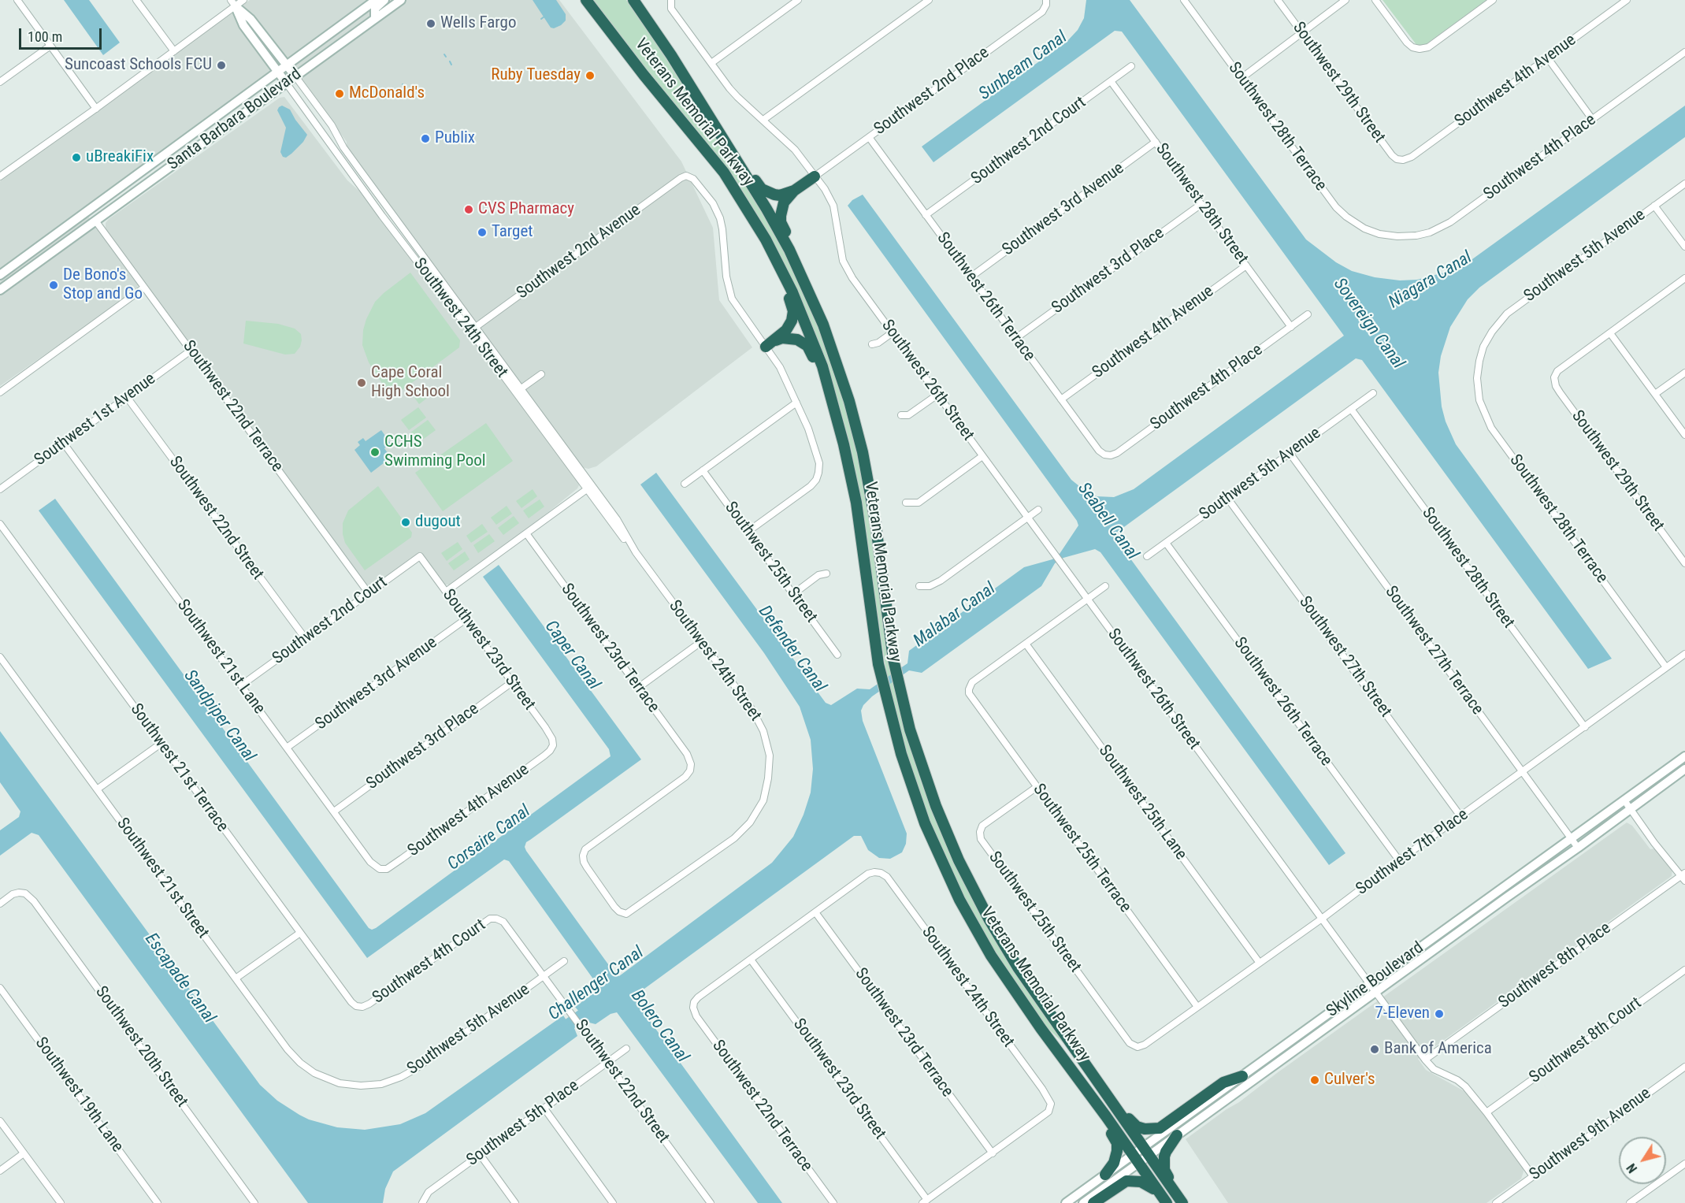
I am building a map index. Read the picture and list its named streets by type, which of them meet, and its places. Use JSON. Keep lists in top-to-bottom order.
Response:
{
  "streets": {
    "highway": ["Veterans Memorial Parkway"],
    "street": [
      "Southwest 4th Avenue",
      "Southwest 29th Street",
      "Southwest 2nd Place",
      "Santa Barbara Boulevard",
      "Southwest 28th Terrace",
      "Southwest 2nd Court",
      "Southwest 4th Place",
      "Southwest 28th Street",
      "Southwest 3rd Avenue",
      "Southwest 2nd Avenue",
      "Southwest 5th Avenue",
      "Southwest 3rd Place",
      "Southwest 26th Terrace",
      "Southwest 24th Street",
      "Southwest 26th Street",
      "Southwest 22nd Terrace",
      "Southwest 1st Avenue",
      "Southwest 22nd Street",
      "Southwest 25th Street",
      "Southwest 23rd Terrace",
      "Southwest 23rd Street",
      "Southwest 27th Terrace",
      "Southwest 21st Lane",
      "Southwest 27th Street",
      "Southwest 21st Terrace",
      "Southwest 25th Lane",
      "Southwest 25th Terrace",
      "Southwest 7th Place",
      "Southwest 21st Street",
      "Southwest 4th Court",
      "Southwest 8th Place",
      "Skyline Boulevard",
      "Southwest 8th Court",
      "Southwest 20th Street",
      "Southwest 19th Lane",
      "Southwest 5th Place",
      "Southwest 9th Avenue"
    ]
  },
  "crossings": [
    ["Southwest 4th Avenue", "Southwest 29th Street"],
    ["Southwest 4th Avenue", "Southwest 28th Street"],
    ["Southwest 4th Avenue", "Southwest 26th Terrace"],
    ["Southwest 4th Avenue", "Southwest 23rd Street"],
    ["Southwest 4th Avenue", "Southwest 21st Lane"],
    ["Southwest 2nd Place", "Southwest 26th Terrace"],
    ["Southwest 2nd Place", "Southwest 26th Street"],
    ["Veterans Memorial Parkway", "Skyline Boulevard"],
    ["Santa Barbara Boulevard", "Southwest 24th Street"],
    ["Santa Barbara Boulevard", "Southwest 22nd Terrace"],
    ["Southwest 28th Terrace", "Southwest 4th Place"],
    ["Southwest 28th Terrace", "Southwest 5th Avenue"],
    ["Southwest 28th Terrace", "Southwest 7th Place"],
    ["Southwest 2nd Court", "Southwest 28th Street"],
    ["Southwest 2nd Court", "Southwest 26th Terrace"],
    ["Southwest 2nd Court", "Southwest 22nd Terrace"],
    ["Southwest 2nd Court", "Southwest 22nd Street"],
    ["Southwest 2nd Court", "Southwest 23rd Street"],
    ["Southwest 2nd Court", "Southwest 21st Lane"],
    ["Southwest 4th Place", "Southwest 28th Street"],
    ["Southwest 4th Place", "Southwest 26th Terrace"],
    ["Southwest 28th Street", "Southwest 3rd Avenue"],
    ["Southwest 28th Street", "Southwest 5th Avenue"],
    ["Southwest 28th Street", "Southwest 3rd Place"],
    ["Southwest 28th Street", "Southwest 7th Place"],
    ["Southwest 3rd Avenue", "Southwest 26th Terrace"],
    ["Southwest 3rd Avenue", "Southwest 23rd Street"],
    ["Southwest 3rd Avenue", "Southwest 21st Lane"],
    ["Southwest 2nd Avenue", "Southwest 24th Street"],
    ["Southwest 5th Avenue", "Southwest 26th Terrace"],
    ["Southwest 5th Avenue", "Southwest 22nd Street"],
    ["Southwest 5th Avenue", "Southwest 27th Terrace"],
    ["Southwest 5th Avenue", "Southwest 27th Street"],
    ["Southwest 5th Avenue", "Southwest 21st Street"],
    ["Southwest 3rd Place", "Southwest 26th Terrace"],
    ["Southwest 3rd Place", "Southwest 23rd Street"],
    ["Southwest 3rd Place", "Southwest 21st Lane"],
    ["Southwest 26th Terrace", "Southwest 7th Place"],
    ["Southwest 24th Street", "Southwest 23rd Terrace"],
    ["Southwest 26th Street", "Southwest 7th Place"],
    ["Southwest 26th Street", "Southwest 8th Place"],
    ["Southwest 26th Street", "Skyline Boulevard"],
    ["Southwest 26th Street", "Southwest 8th Court"],
    ["Southwest 26th Street", "Southwest 9th Avenue"],
    ["Southwest 22nd Terrace", "Southwest 1st Avenue"],
    ["Southwest 22nd Terrace", "Southwest 23rd Street"],
    ["Southwest 1st Avenue", "Southwest 22nd Street"],
    ["Southwest 1st Avenue", "Southwest 21st Lane"],
    ["Southwest 22nd Street", "Southwest 4th Court"],
    ["Southwest 22nd Street", "Southwest 5th Place"],
    ["Southwest 25th Street", "Southwest 25th Terrace"],
    ["Southwest 25th Street", "Southwest 7th Place"],
    ["Southwest 27th Terrace", "Southwest 7th Place"],
    ["Southwest 27th Terrace", "Skyline Boulevard"],
    ["Southwest 27th Street", "Southwest 7th Place"],
    ["Southwest 21st Terrace", "Southwest 4th Court"],
    ["Southwest 25th Lane", "Southwest 25th Terrace"],
    ["Southwest 25th Lane", "Southwest 7th Place"],
    ["Southwest 25th Terrace", "Southwest 7th Place"]
  ],
  "water": [
    "Sunbeam Canal",
    "Niagara Canal",
    "Sovereign Canal",
    "Seabell Canal",
    "Malabar Canal",
    "Defender Canal",
    "Caper Canal",
    "Sandpiper Canal",
    "Corsaire Canal",
    "Escapade Canal",
    "Challenger Canal",
    "Bolero Canal"
  ],
  "places": [
    "Wells Fargo",
    "Suncoast Schools FCU",
    "Ruby Tuesday",
    "McDonald's",
    "Publix",
    "uBreakiFix",
    "CVS Pharmacy",
    "Target",
    "De Bono's Stop and Go",
    "Cape Coral High School",
    "CCHS Swimming Pool",
    "dugout",
    "7-Eleven",
    "Bank of America",
    "Culver's"
  ],
  "scale_bar": "100 m",
  "north": "bottom left"
}
